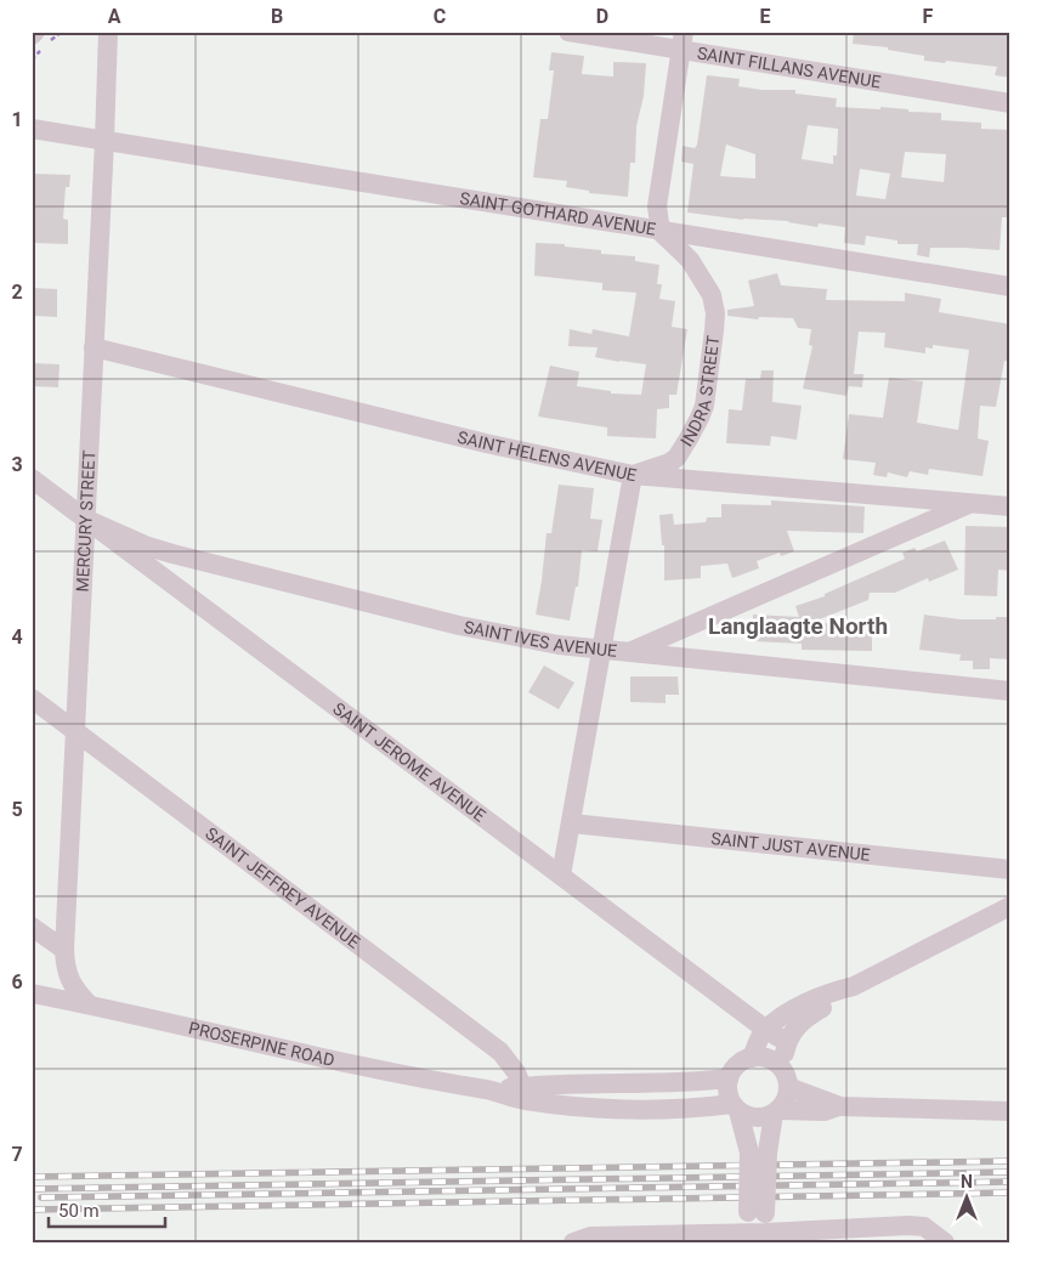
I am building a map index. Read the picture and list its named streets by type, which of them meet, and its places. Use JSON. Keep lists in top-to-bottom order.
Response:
{
  "streets": {
    "street": [
      "SAINT FILLANS AVENUE",
      "SAINT GOTHARD AVENUE",
      "INDRA STREET",
      "SAINT HELENS AVENUE",
      "MERCURY STREET",
      "SAINT IVES AVENUE",
      "SAINT JEROME AVENUE",
      "SAINT JUST AVENUE",
      "SAINT JEFFREY AVENUE",
      "PROSERPINE ROAD"
    ]
  },
  "crossings": [
    ["SAINT GOTHARD AVENUE", "INDRA STREET"],
    ["SAINT GOTHARD AVENUE", "MERCURY STREET"],
    ["INDRA STREET", "SAINT HELENS AVENUE"],
    ["SAINT HELENS AVENUE", "MERCURY STREET"],
    ["MERCURY STREET", "SAINT IVES AVENUE"],
    ["MERCURY STREET", "SAINT JEROME AVENUE"],
    ["MERCURY STREET", "SAINT JEFFREY AVENUE"],
    ["MERCURY STREET", "PROSERPINE ROAD"],
    ["SAINT IVES AVENUE", "SAINT JEROME AVENUE"],
    ["SAINT JEFFREY AVENUE", "PROSERPINE ROAD"]
  ],
  "districts": ["Langlaagte North"],
  "scale_bar": "50 m",
  "north": "top",
  "grid": {
    "columns": [
      "A",
      "B",
      "C",
      "D",
      "E",
      "F"
    ],
    "rows": [
      "1",
      "2",
      "3",
      "4",
      "5",
      "6",
      "7"
    ]
  }
}
